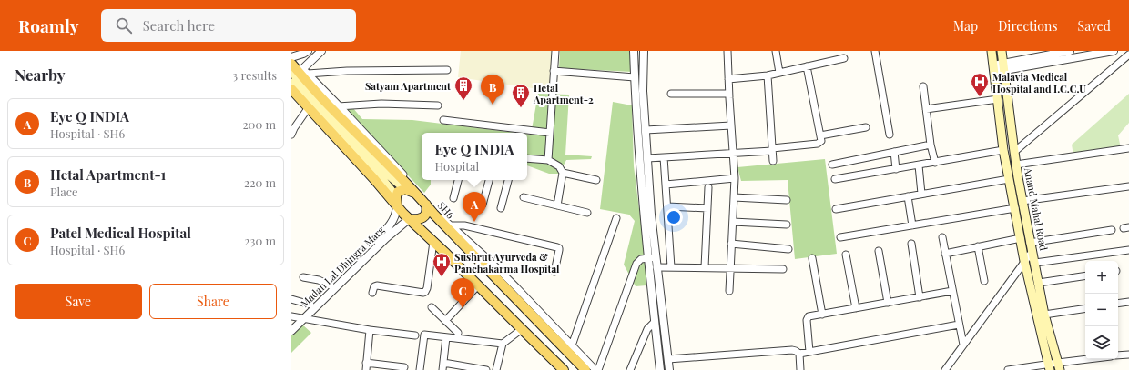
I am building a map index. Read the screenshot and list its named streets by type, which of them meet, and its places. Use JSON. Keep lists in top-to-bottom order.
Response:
{
  "streets": {
    "main road": ["Anand Mahal Road", "SH6"],
    "street": ["Madan Lal Dhingra Marg"]
  },
  "crossings": [
    ["SH6", "Madan Lal Dhingra Marg"]
  ],
  "places": {
    "hospital": ["Malavia Medical Hospital and I.C.C.U", "Sushrut Ayurveda & Panchakarma Hospital"],
    "building": ["Satyam Apartment", "Hetal Apartment-2"]
  },
  "page": {
    "header": "Roamly",
    "search": "Search here",
    "nav": ["Map", "Directions", "Saved"],
    "heading": ["Nearby", "3 results"],
    "pins": ["B", "A", "C"],
    "list": [
      {
        "mark": "A",
        "name": "Eye Q INDIA",
        "note": "Hospital · SH6",
        "value": "200 m"
      },
      {
        "mark": "B",
        "name": "Hetal Apartment-1",
        "note": "Place",
        "value": "220 m"
      },
      {
        "mark": "C",
        "name": "Patel Medical Hospital",
        "note": "Hospital · SH6",
        "value": "230 m"
      }
    ],
    "popup": ["Eye Q INDIA", "Hospital"],
    "map_buttons": ["+", "−"],
    "buttons": ["Save", "Share"]
  }
}
